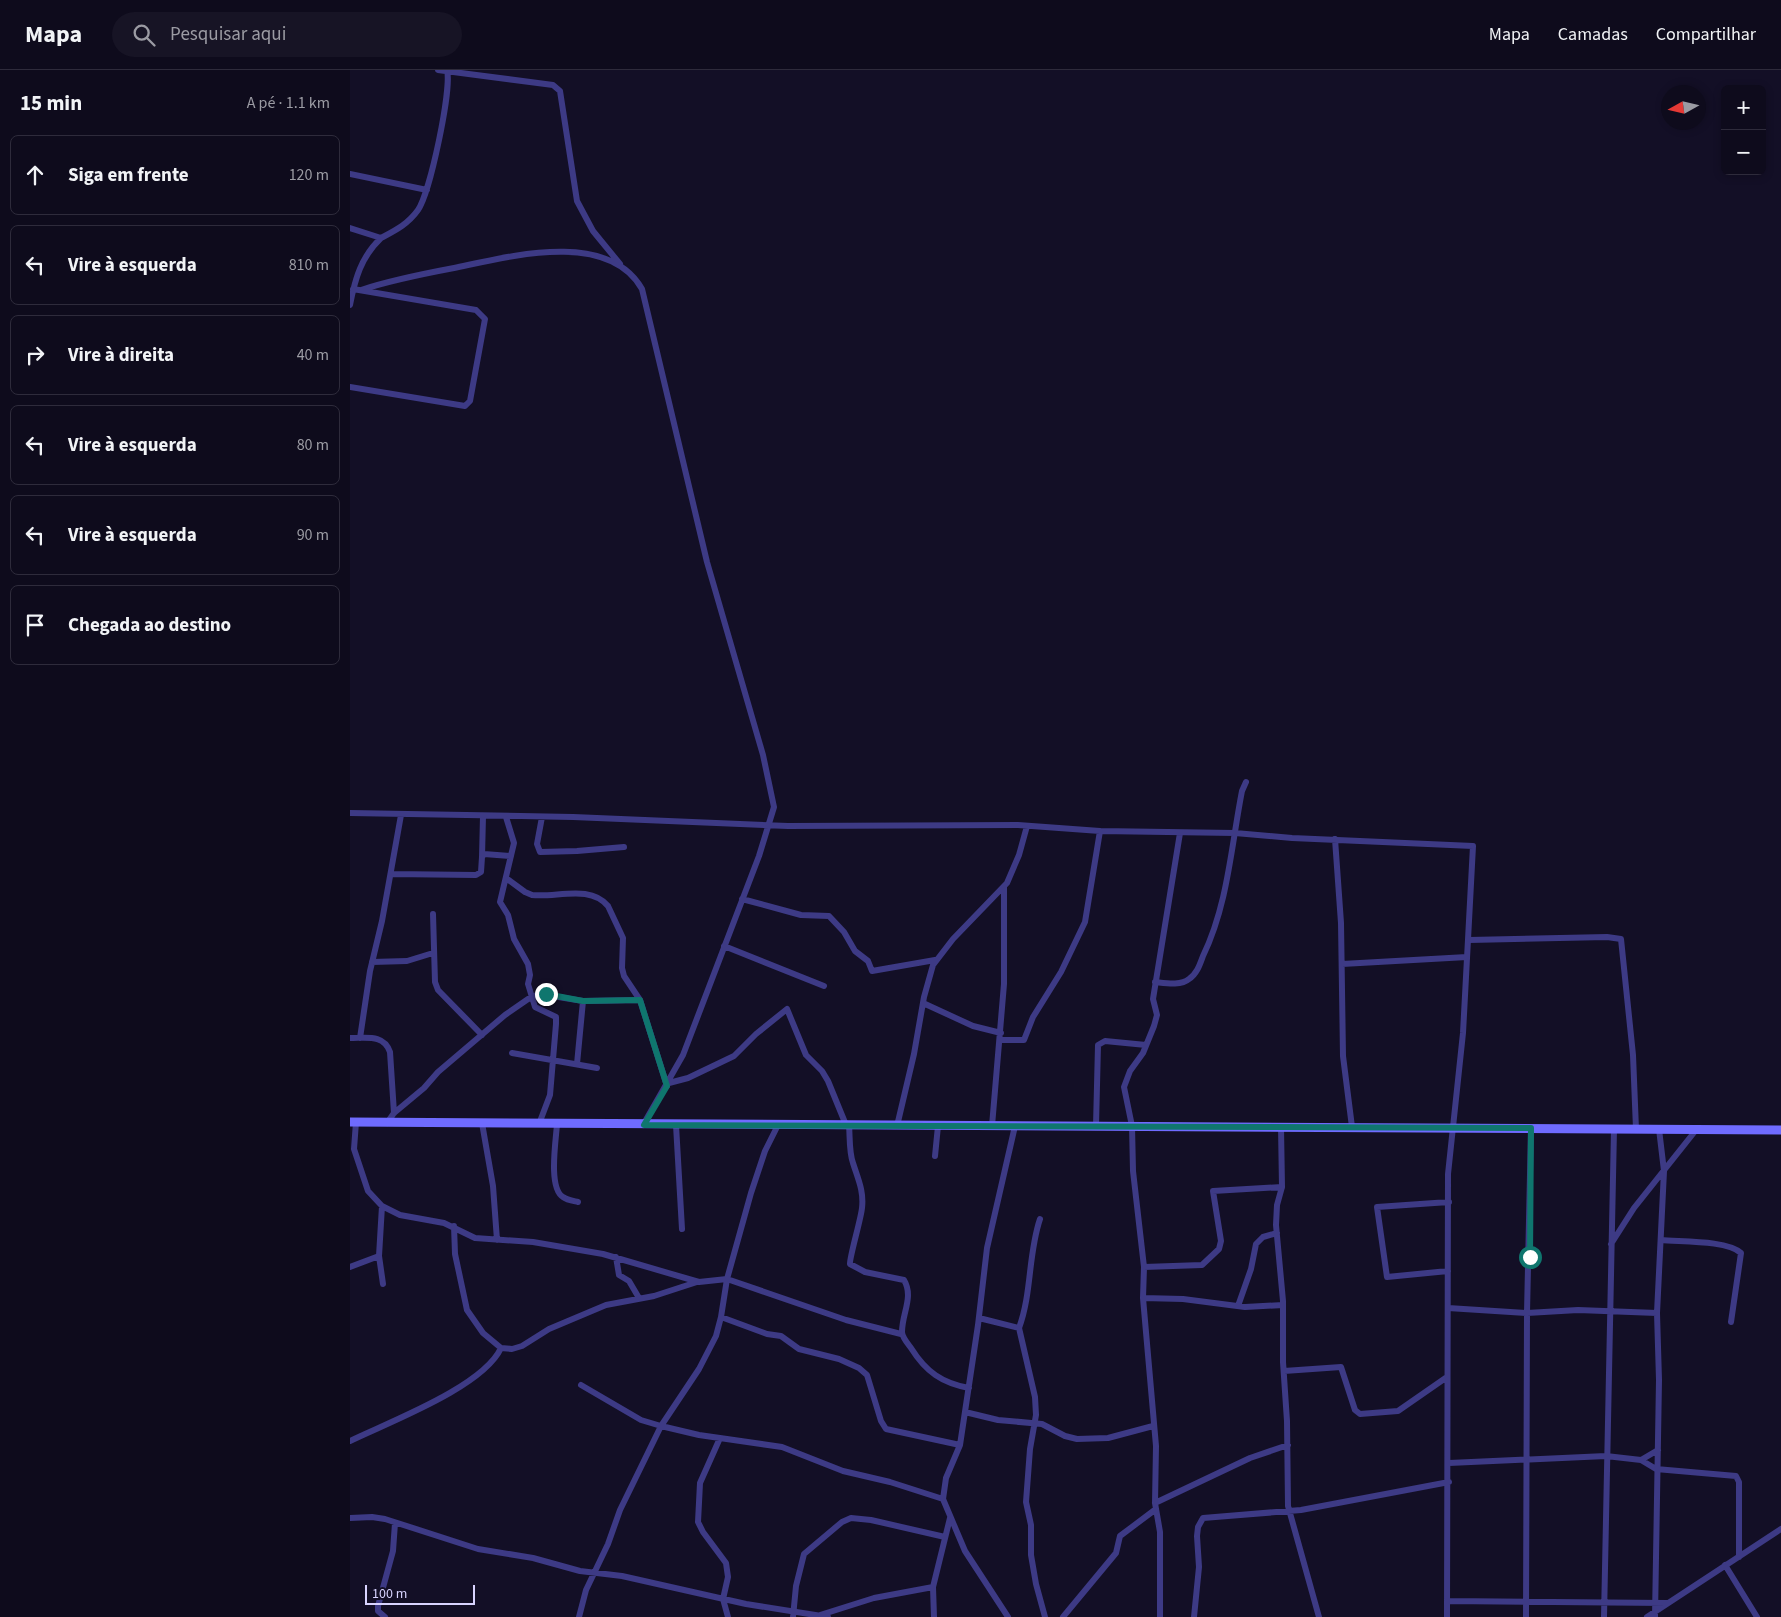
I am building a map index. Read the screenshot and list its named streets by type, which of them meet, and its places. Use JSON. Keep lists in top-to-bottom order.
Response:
{
  "scale_bar": "100 m",
  "north": "left",
  "page": {
    "header": "Mapa",
    "search": "Pesquisar aqui",
    "nav": ["Mapa", "Camadas", "Compartilhar"],
    "heading": ["15 min", "A pé · 1.1 km"],
    "map_buttons": ["+", "−"],
    "list": [
      ["Siga em frente", "120 m"],
      ["Vire à esquerda", "810 m"],
      ["Vire à direita", "40 m"],
      ["Vire à esquerda", "80 m"],
      ["Vire à esquerda", "90 m"],
      "Chegada ao destino"
    ],
    "scale": "100 m"
  }
}
